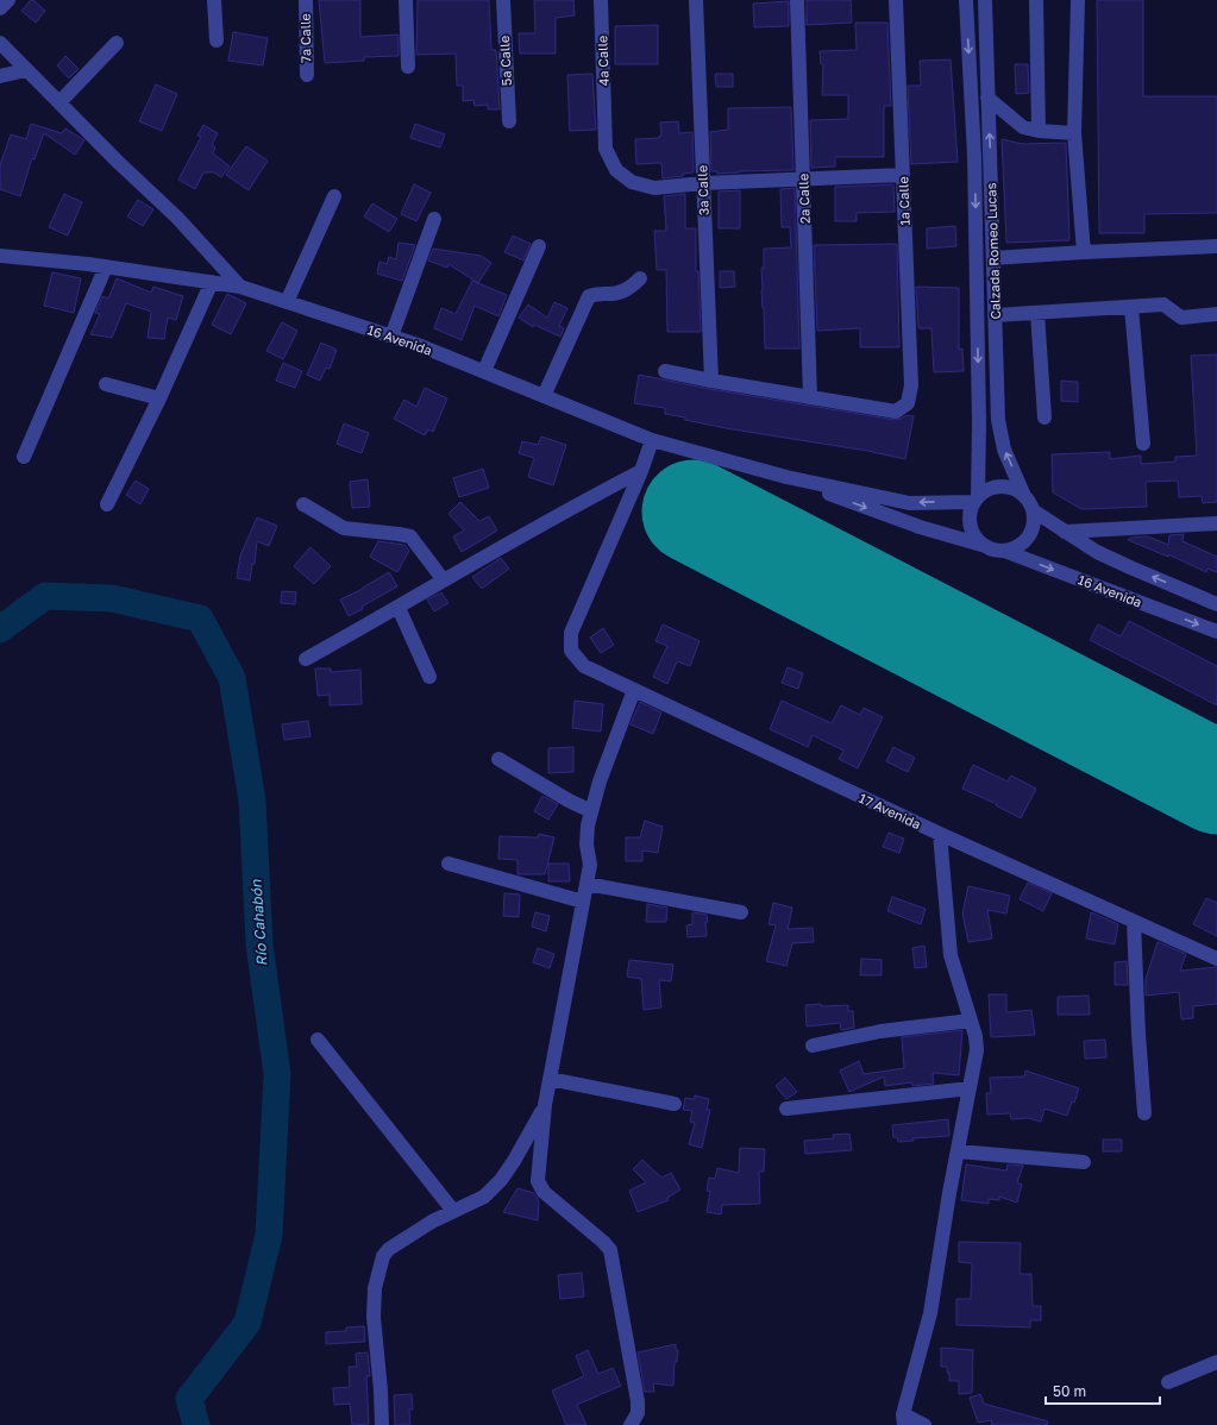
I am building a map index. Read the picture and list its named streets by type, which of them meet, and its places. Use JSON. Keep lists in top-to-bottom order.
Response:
{
  "streets": {
    "street": [
      "7ª Calle",
      "5ª Calle",
      "4ª Calle",
      "3ª Calle",
      "2ª Calle",
      "1ª Calle",
      "Calzada Romeo Lucas",
      "16 Avenida",
      "17 Avenida"
    ]
  },
  "crossings": [
    ["4ª Calle", "3ª Calle"],
    ["4ª Calle", "2ª Calle"],
    ["4ª Calle", "1ª Calle"],
    ["2ª Calle", "1ª Calle"],
    ["Calzada Romeo Lucas", "16 Avenida"]
  ],
  "water": ["Río Cahabón"],
  "scale_bar": "50 m"
}
